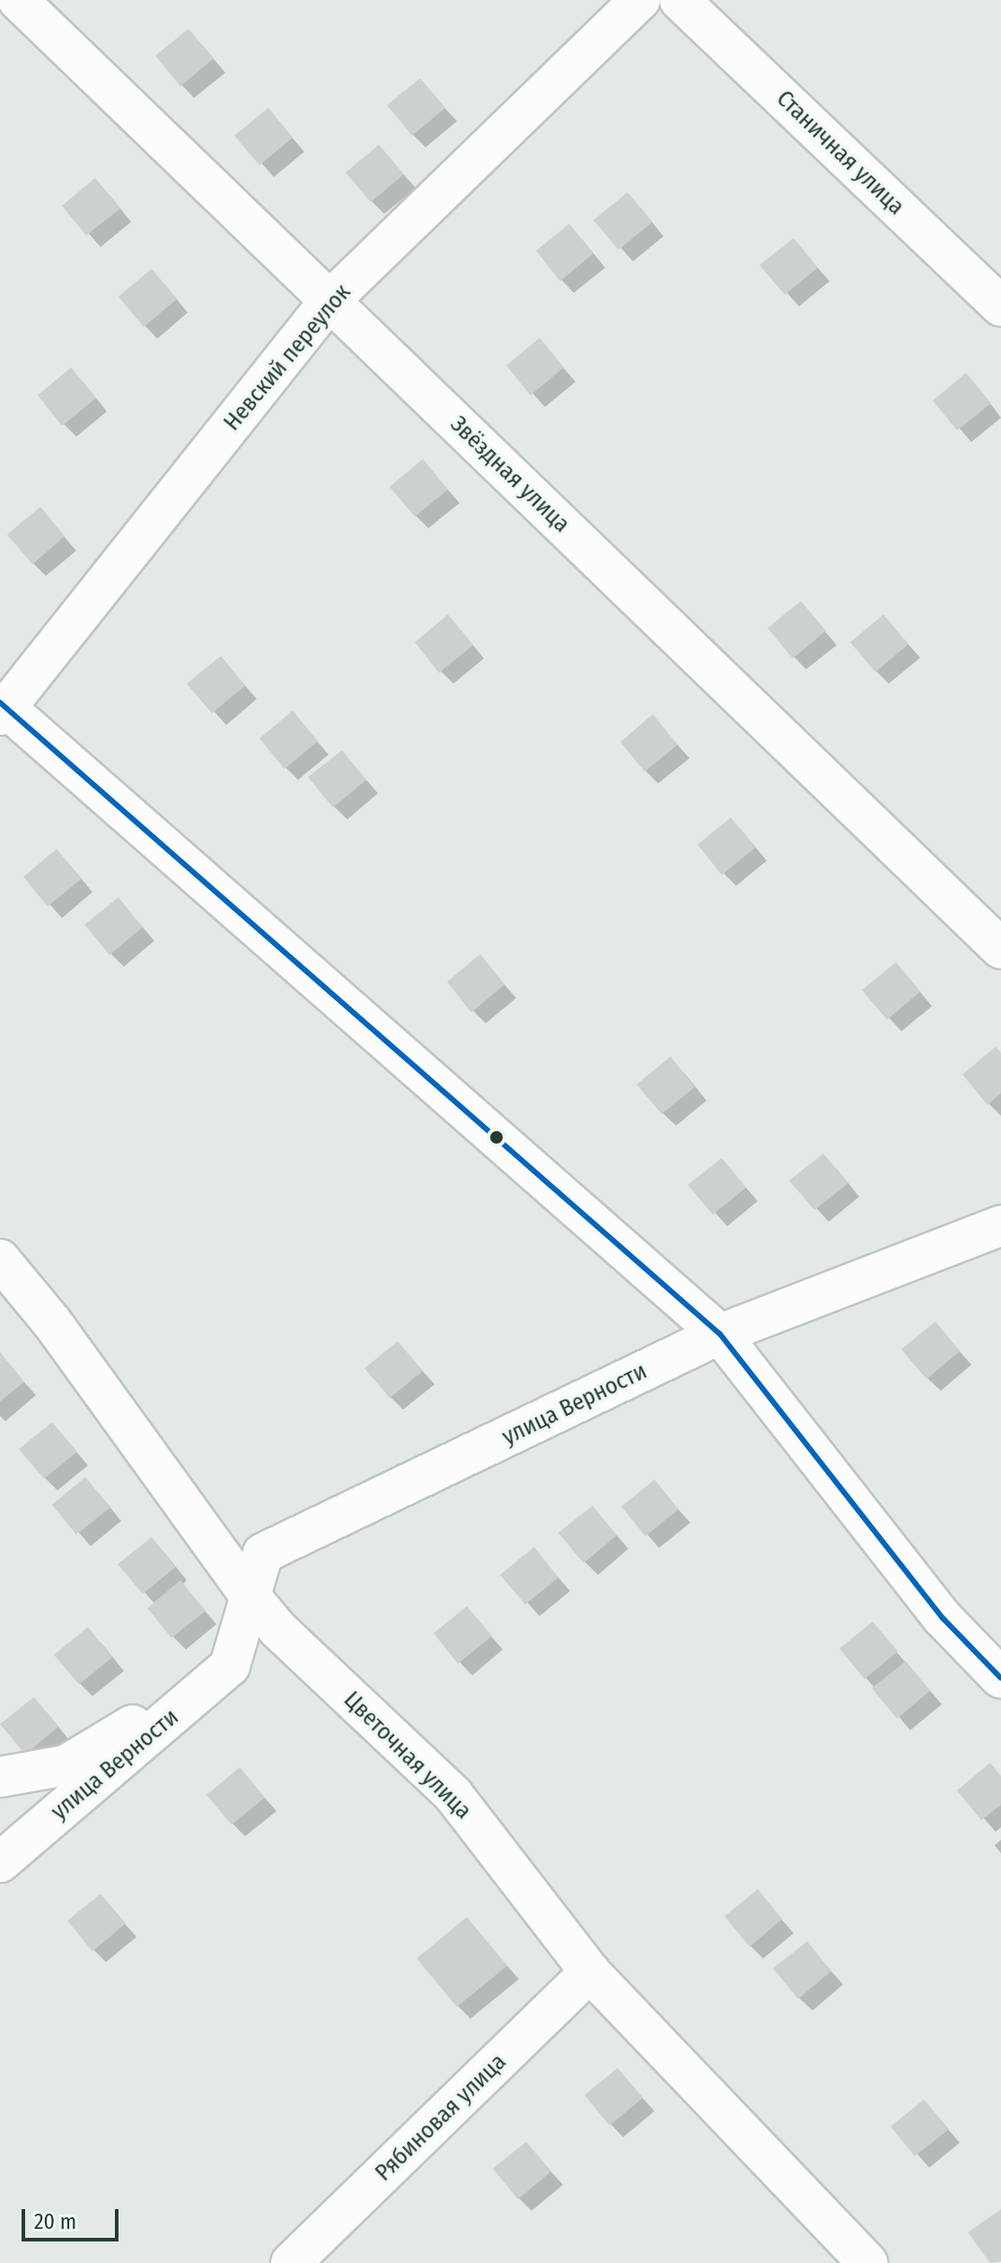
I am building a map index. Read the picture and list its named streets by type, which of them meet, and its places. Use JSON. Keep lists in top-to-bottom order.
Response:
{
  "streets": {
    "street": [
      "Станичная улица",
      "Невский переулок",
      "Звёздная улица",
      "улица Верности",
      "Цветочная улица",
      "Рябиновая улица"
    ]
  },
  "crossings": [
    ["Невский переулок", "Звёздная улица"],
    ["улица Верности", "Цветочная улица"],
    ["Цветочная улица", "Рябиновая улица"]
  ],
  "scale_bar": "20 m"
}
